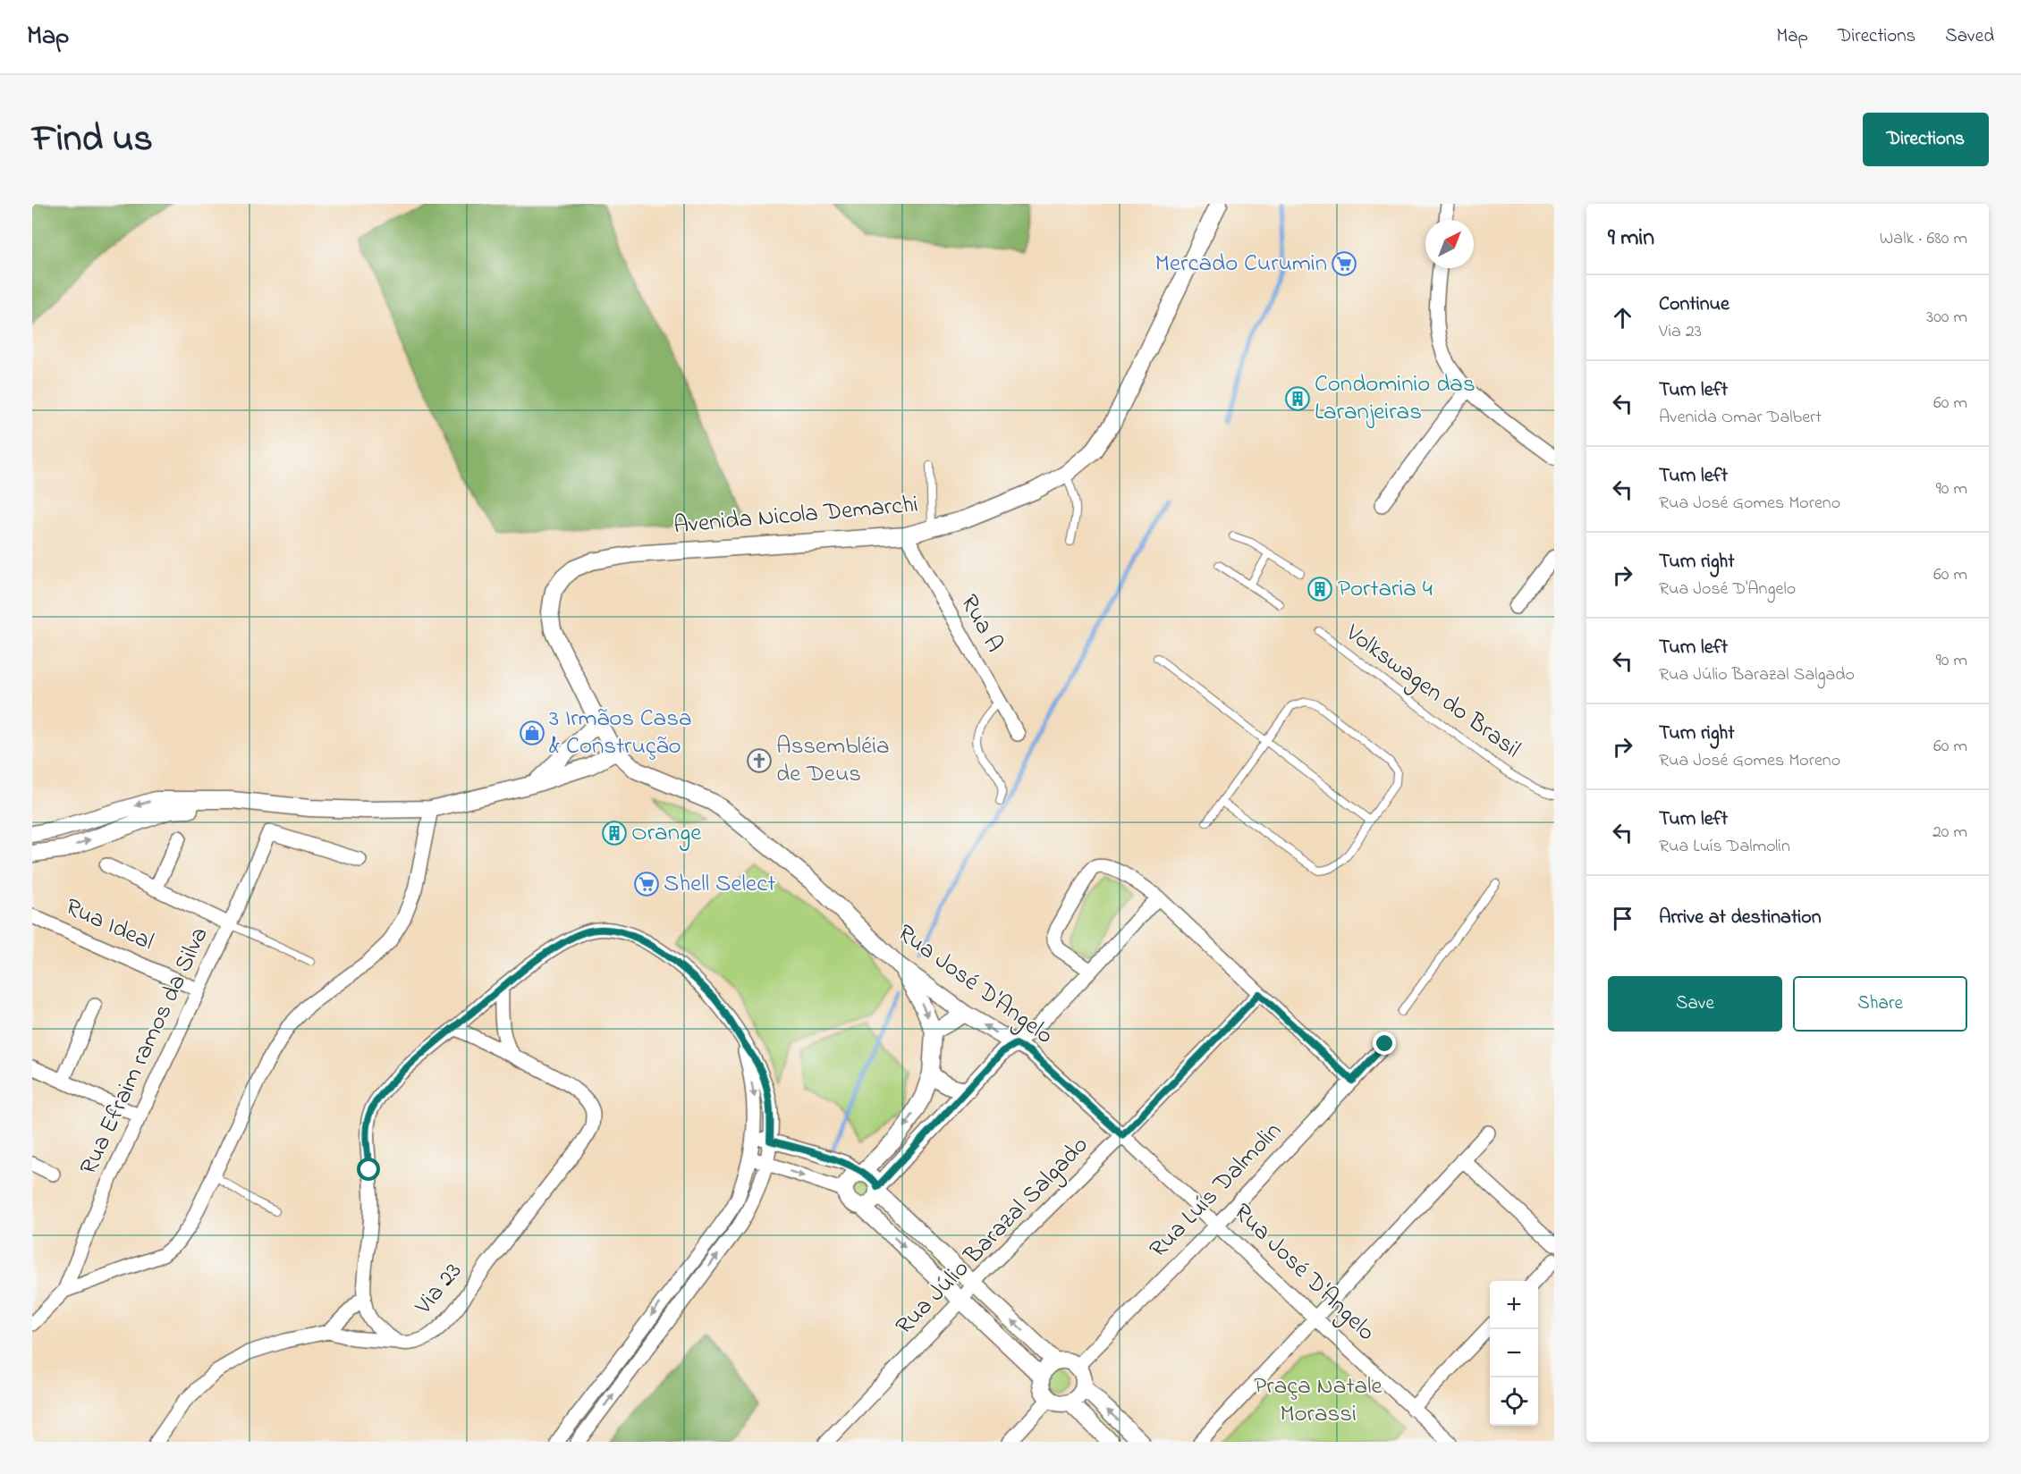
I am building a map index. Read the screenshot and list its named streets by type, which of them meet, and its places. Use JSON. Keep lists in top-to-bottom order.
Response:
{
  "streets": {
    "street": [
      "Avenida Nicola Demarchi",
      "Rua A",
      "Rua Ideal",
      "Rua José D'Angelo",
      "Rua Efraim ramos da Silva",
      "Rua Luís Dalmolin",
      "Rua Júlio Barazal Salgado",
      "Via 23"
    ],
    "lane": ["Volkswagen do Brasil"]
  },
  "crossings": [
    ["Avenida Nicola Demarchi", "Rua A"],
    ["Avenida Nicola Demarchi", "Rua José D'Angelo"],
    ["Rua Ideal", "Rua Efraim ramos da Silva"],
    ["Rua José D'Angelo", "Rua Luís Dalmolin"],
    ["Rua José D'Angelo", "Rua Júlio Barazal Salgado"]
  ],
  "parks": ["Praça Natale Morassi"],
  "places": {
    "supermarket": ["Mercado Curumin", "Shell Select"],
    "building": ["Condominio das Laranjeiras", "Portaria 4", "Orange"],
    "shop": ["3 Irmãos Casa & Construção"],
    "church": ["Assembléia de Deus"]
  },
  "north": "top right",
  "page": {
    "header": "Map",
    "nav": ["Map", "Directions", "Saved"],
    "title": "Find us",
    "buttons": [
      "Directions",
      ["Save", "Share"]
    ],
    "heading": ["9 min", "Walk · 680 m"],
    "list": [
      ["Continue", "Via 23", "300 m"],
      ["Turn left", "Avenida Omar Dalbert", "60 m"],
      ["Turn left", "Rua José Gomes Moreno", "90 m"],
      ["Turn right", "Rua José D'Angelo", "60 m"],
      ["Turn left", "Rua Júlio Barazal Salgado", "90 m"],
      ["Turn right", "Rua José Gomes Moreno", "60 m"],
      ["Turn left", "Rua Luís Dalmolin", "20 m"],
      "Arrive at destination"
    ],
    "map_buttons": ["+", "−"]
  }
}
